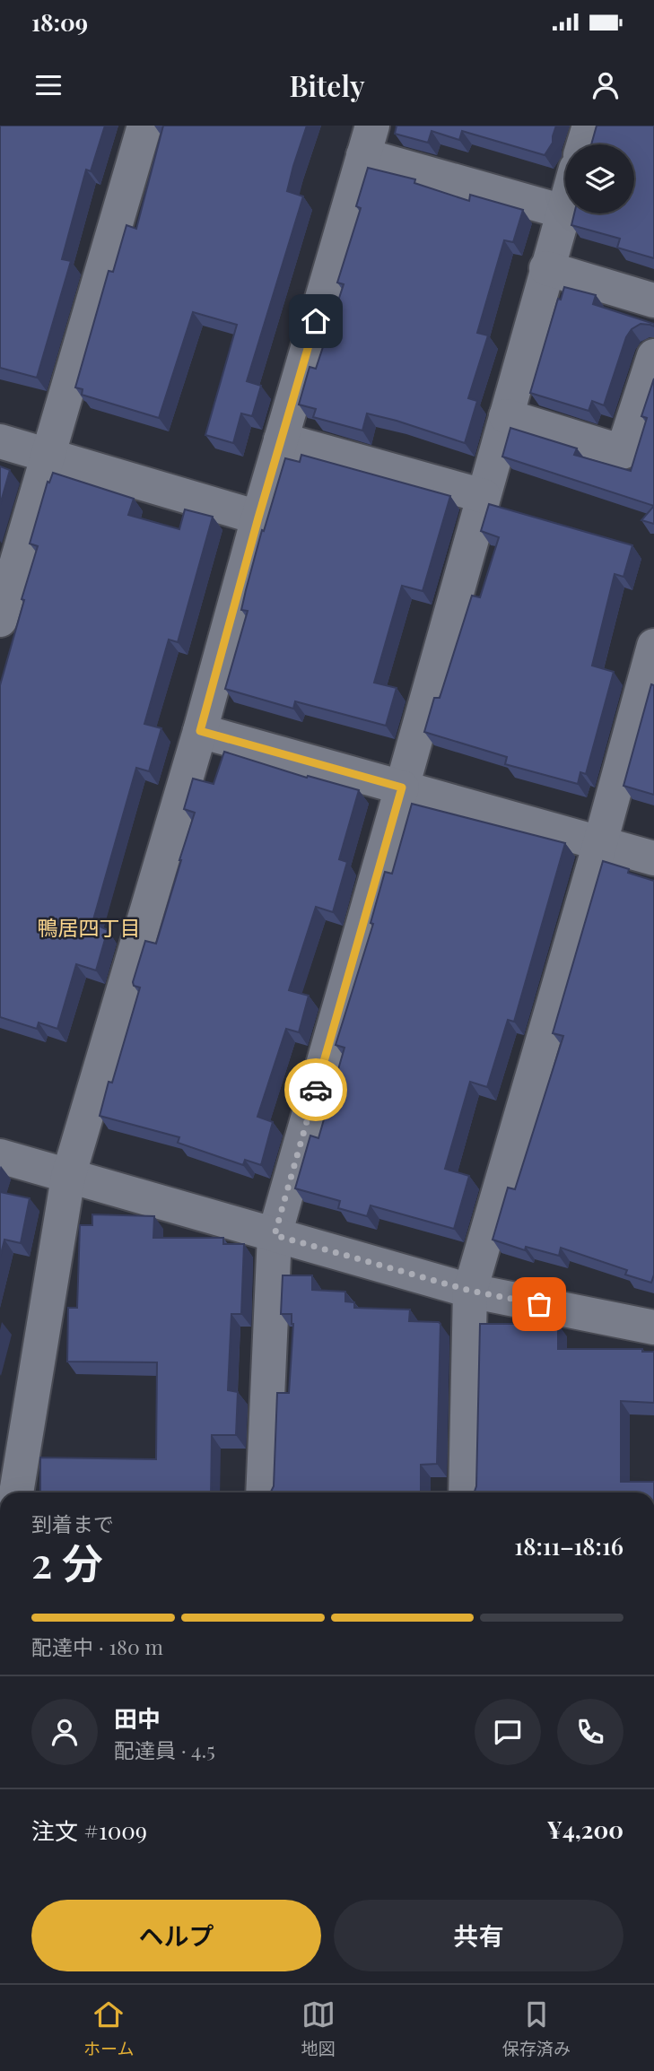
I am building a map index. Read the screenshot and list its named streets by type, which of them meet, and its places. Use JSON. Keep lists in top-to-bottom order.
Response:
{
  "districts": ["鴨居四丁目"],
  "page": {
    "status": "18:09",
    "header": "Bitely",
    "heading": ["2 分", "到着まで", "18:11–18:16"],
    "panel": [
      "田中",
      "配達員 · 4.5",
      "注文 #1009",
      "¥4,200"
    ],
    "bar": "配達中 · 180 m",
    "buttons": ["ヘルプ", "共有"],
    "tabs": ["ホーム", "地図", "保存済み"]
  }
}
